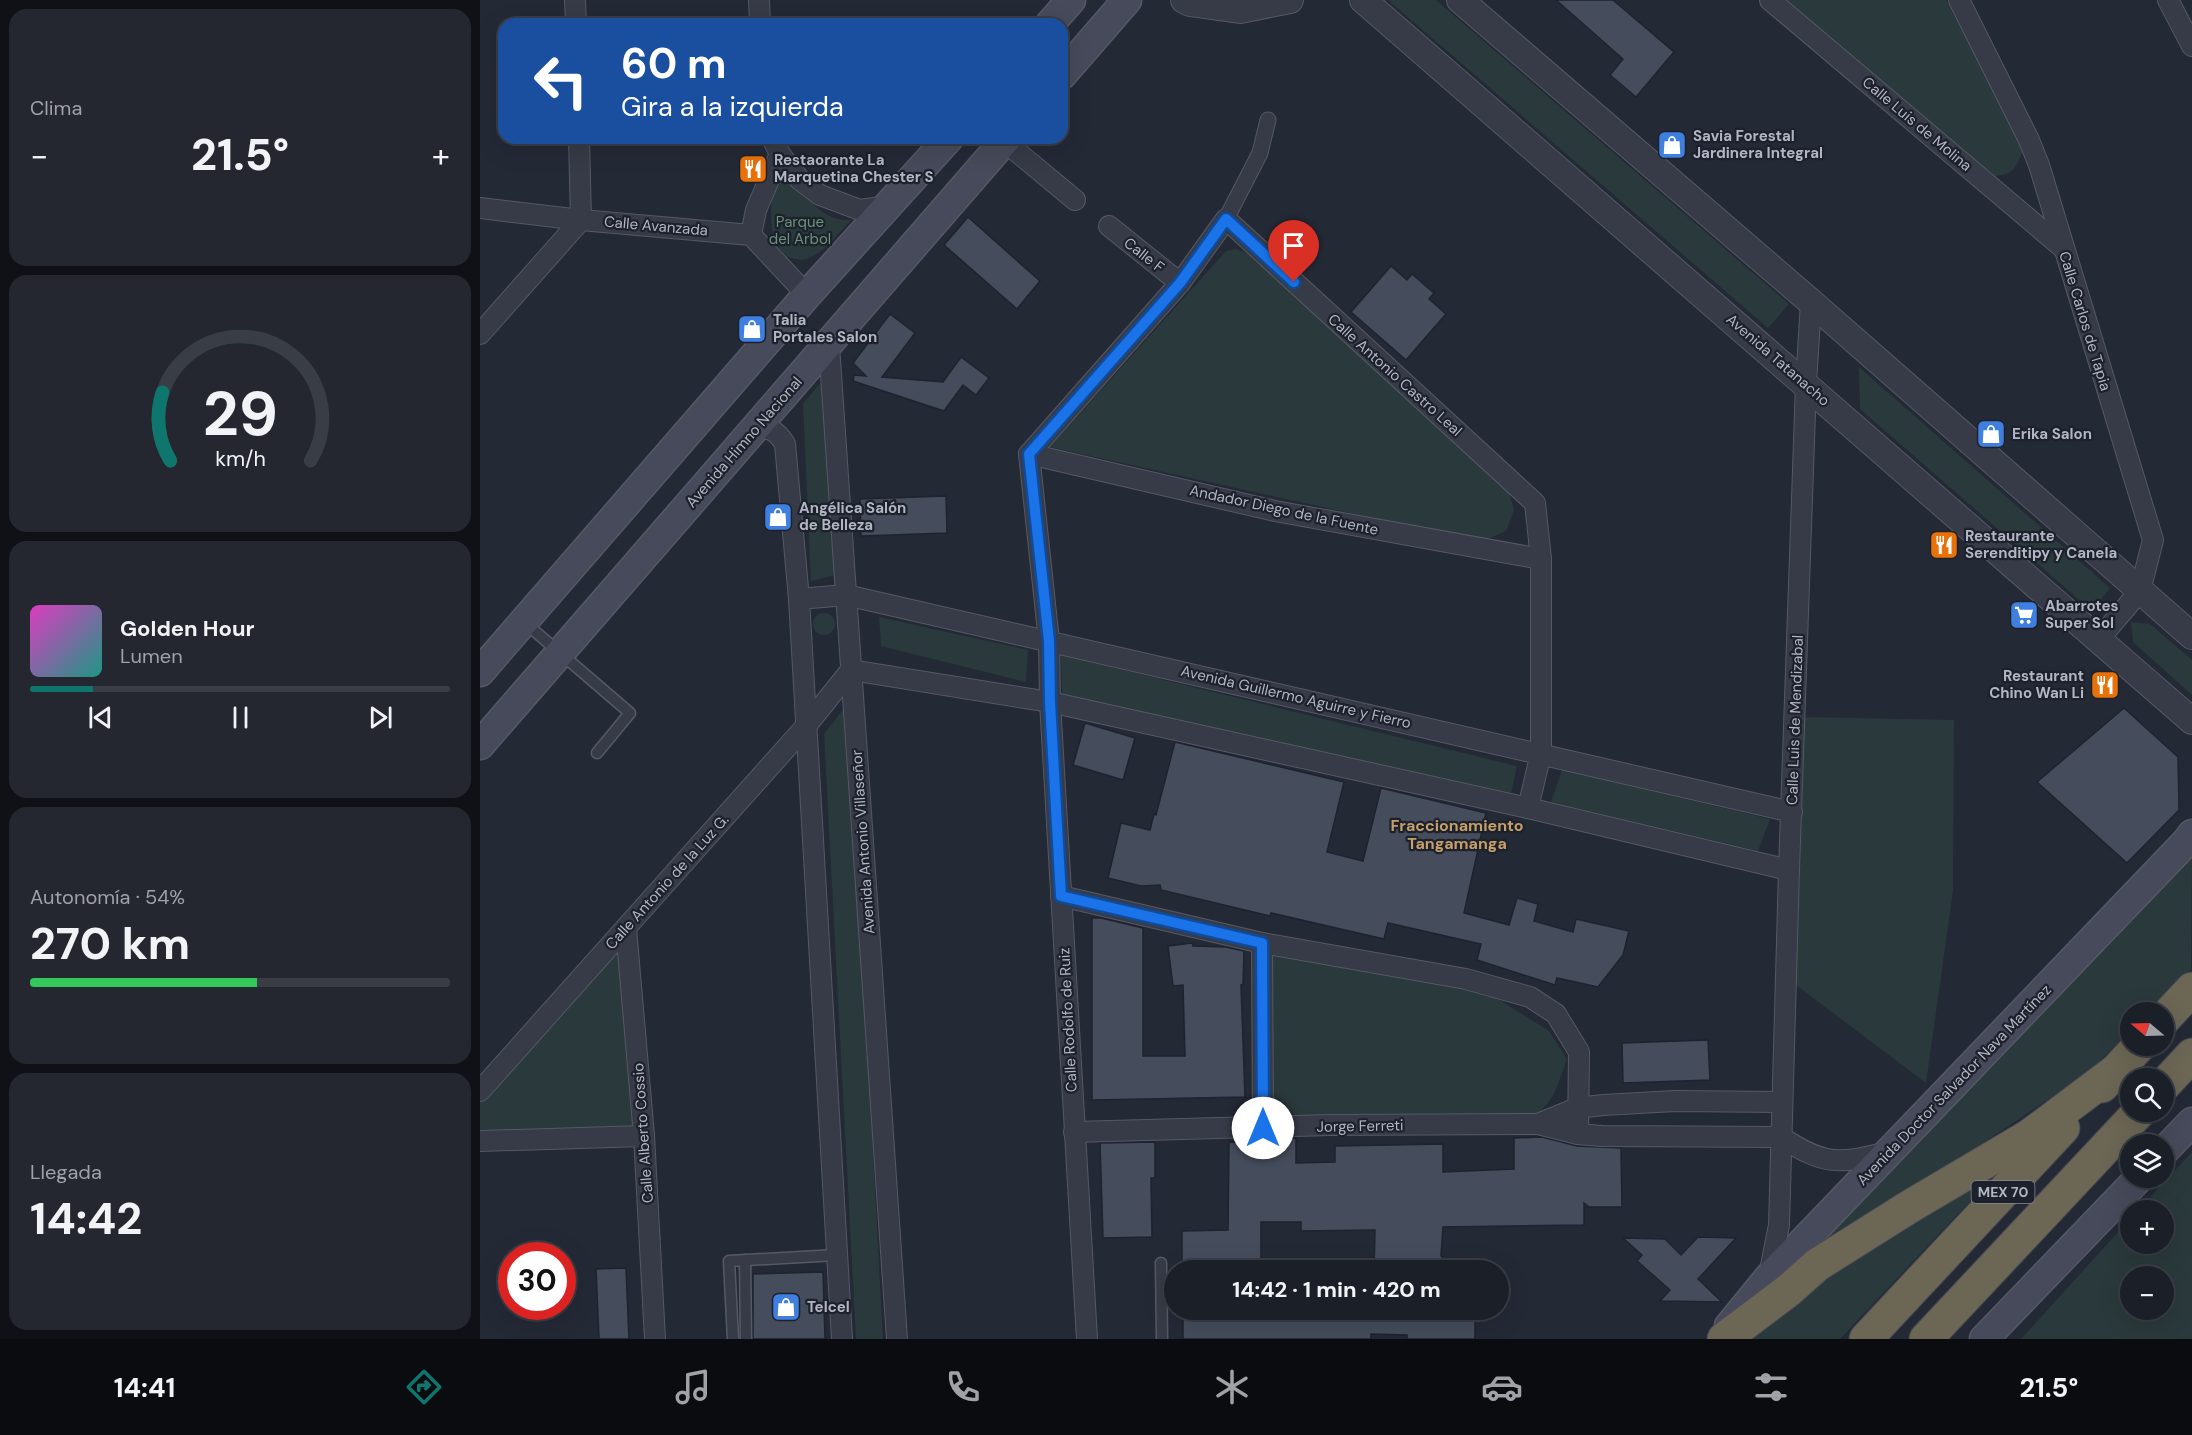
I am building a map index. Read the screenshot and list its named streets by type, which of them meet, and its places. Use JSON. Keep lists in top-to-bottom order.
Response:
{
  "streets": {
    "highway": ["MEX 70"],
    "main road": ["Avenida Himno Nacional", "Avenida Doctor Salvador Nava Martínez"],
    "street": [
      "Calle Luis de Molina",
      "Calle Avanzada",
      "Calle F",
      "Calle Carlos de Tapia",
      "Avenida Tatanacho",
      "Calle Antonio Castro Leal",
      "Andador Diego de la Fuente",
      "Avenida Guillermo Aguirre y Fierro",
      "Calle Luis de Mendizabal",
      "Avenida Antonio Villaseñor",
      "Calle Antonio de la Luz G.",
      "Calle Rodolfo de Ruiz",
      "Jorge Ferreti",
      "Calle Alberto Cossio"
    ]
  },
  "crossings": [
    ["Calle Luis de Molina", "Calle Carlos de Tapia"],
    ["Calle Carlos de Tapia", "Avenida Tatanacho"],
    ["Avenida Tatanacho", "Calle Luis de Mendizabal"],
    ["Calle Antonio Castro Leal", "Andador Diego de la Fuente"],
    ["Calle Antonio Castro Leal", "Avenida Guillermo Aguirre y Fierro"],
    ["Avenida Himno Nacional", "Avenida Antonio Villaseñor"],
    ["Avenida Guillermo Aguirre y Fierro", "Calle Luis de Mendizabal"],
    ["Avenida Guillermo Aguirre y Fierro", "Avenida Antonio Villaseñor"],
    ["Calle Luis de Mendizabal", "Avenida Doctor Salvador Nava Martínez"],
    ["Calle Luis de Mendizabal", "Jorge Ferreti"],
    ["Avenida Antonio Villaseñor", "Calle Antonio de la Luz G."],
    ["Calle Antonio de la Luz G.", "Calle Alberto Cossio"],
    ["Calle Rodolfo de Ruiz", "Jorge Ferreti"]
  ],
  "districts": ["Fraccionamiento Tangamanga"],
  "parks": ["Parque del Arbol"],
  "places": {
    "shop": [
      "Savia Forestal Jardinera Integral",
      "Talia Portales Salon",
      "Erika Salon",
      "Angélica Salón de Belleza",
      "Telcel"
    ],
    "restaurant": ["Restaorante La Marquetina Chester S", "Restaurante Serenditipy y Canela", "Restaurant Chino Wan Li"],
    "supermarket": ["Abarrotes Super Sol"]
  },
  "north": "left",
  "page": {
    "tile": [
      "Clima",
      ["Autonomía · 54%", "270 km"],
      ["Llegada", "14:42"]
    ],
    "turn": ["60 m", "Gira a la izquierda"],
    "heat": ["−", "21.5°", "+"],
    "song": ["Golden Hour", "Lumen"],
    "map_buttons": ["+", "−"],
    "limit": "30",
    "trip": "14:42 · 1 min · 420 m",
    "tabs": ["14:41", "21.5°"],
    "gauge": ["29", "km/h"]
  }
}
